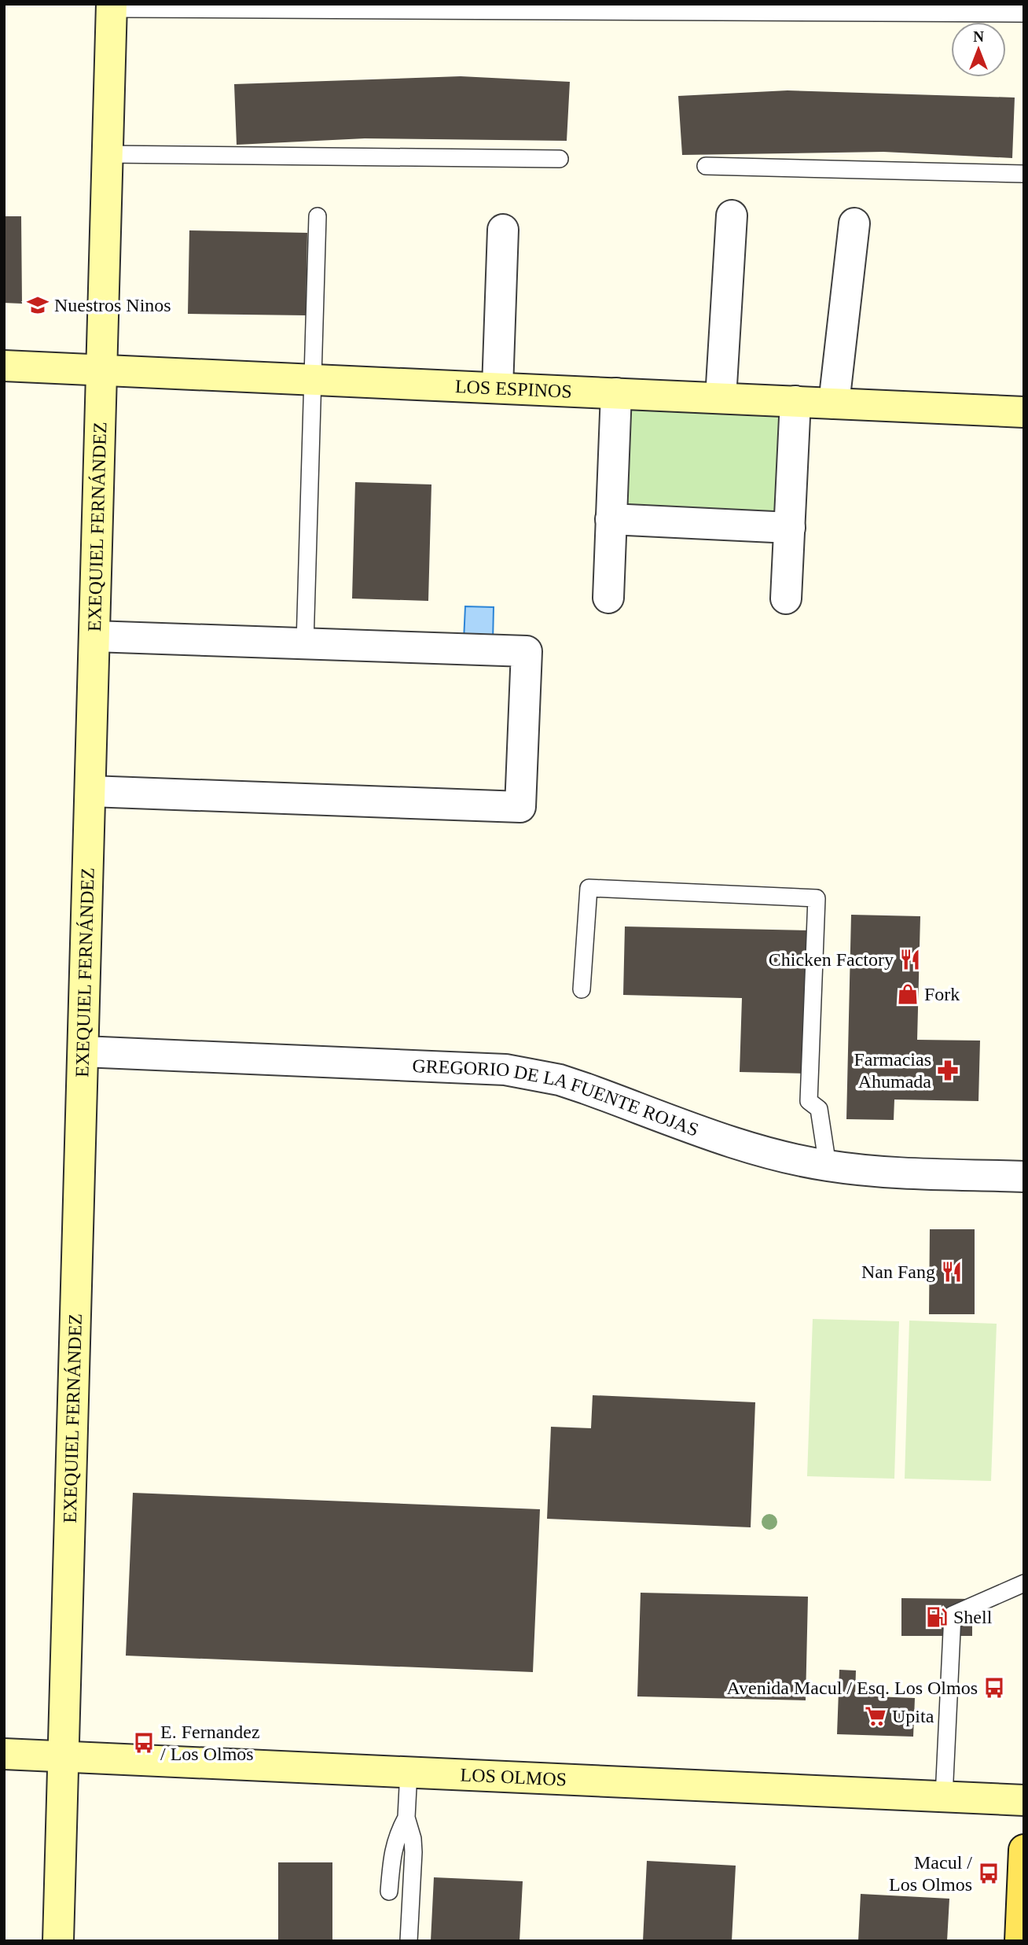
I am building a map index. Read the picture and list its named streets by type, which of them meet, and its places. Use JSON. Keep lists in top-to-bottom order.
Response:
{
  "streets": {
    "street": [
      "LOS ESPINOS",
      "EXEQUIEL FERNÁNDEZ",
      "GREGORIO DE LA FUENTE ROJAS",
      "LOS OLMOS"
    ]
  },
  "crossings": [
    ["LOS ESPINOS", "EXEQUIEL FERNÁNDEZ"],
    ["EXEQUIEL FERNÁNDEZ", "GREGORIO DE LA FUENTE ROJAS"],
    ["EXEQUIEL FERNÁNDEZ", "LOS OLMOS"]
  ],
  "places": {
    "school or university": ["Nuestros Ninos"],
    "restaurant": ["Chicken Factory", "Nan Fang"],
    "shop": ["Fork"],
    "pharmacy": ["Farmacias Ahumada"],
    "fuel station": ["Shell"],
    "bus stop": ["Avenida Macul / Esq. Los Olmos", "E. Fernandez / Los Olmos", "Macul / Los Olmos"],
    "supermarket": ["Upita"]
  },
  "north": "top"
}
